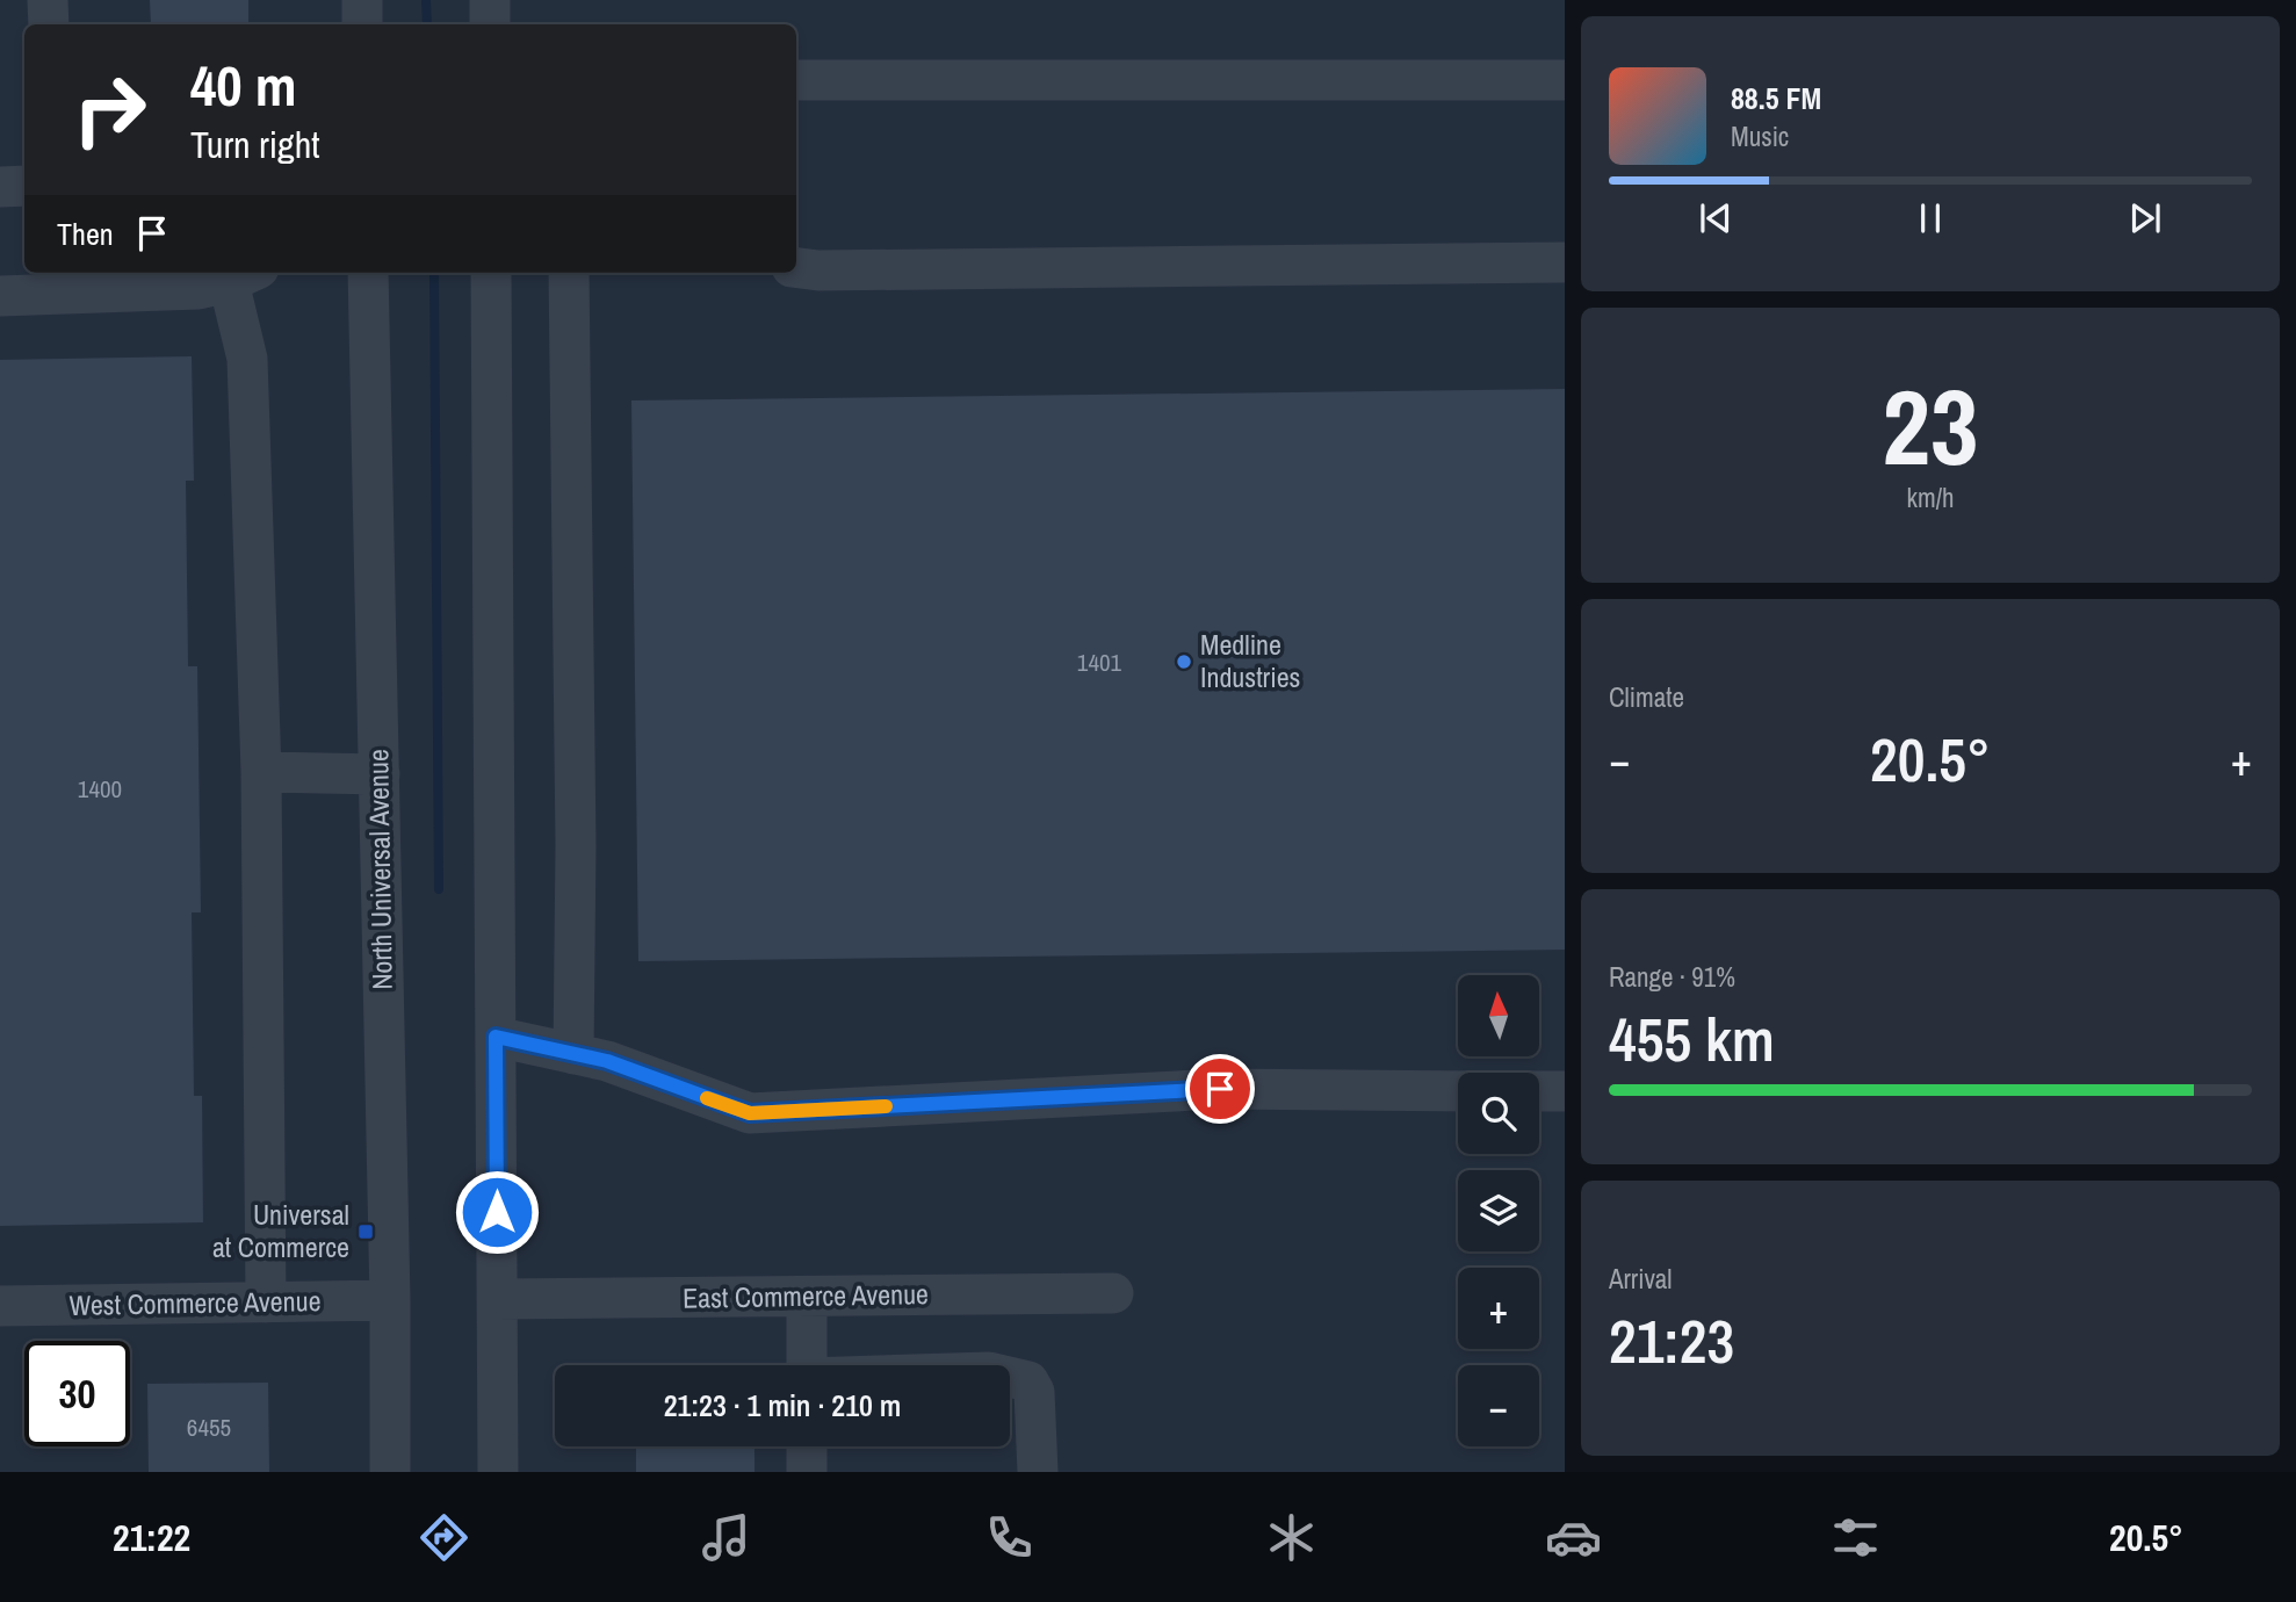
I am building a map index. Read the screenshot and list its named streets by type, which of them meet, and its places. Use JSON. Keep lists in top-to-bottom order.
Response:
{
  "streets": {
    "street": ["North Universal Avenue", "East Commerce Avenue", "West Commerce Avenue"]
  },
  "crossings": [
    ["North Universal Avenue", "West Commerce Avenue"]
  ],
  "places": {
    "other": ["Medline Industries"],
    "transit": ["Universal at Commerce"]
  },
  "house_numbers": ["1401", "1400", "6455"],
  "north": "top",
  "page": {
    "turn": ["40 m", "Turn right"],
    "song": ["88.5 FM", "Music"],
    "then": "Then",
    "tile": [
      ["23", "km/h"],
      "Climate",
      ["Range · 91%", "455 km"],
      ["Arrival", "21:23"]
    ],
    "heat": ["−", "20.5°", "+"],
    "map_buttons": ["+", "−"],
    "limit": "30",
    "trip": "21:23 · 1 min · 210 m",
    "tabs": ["21:22", "20.5°"]
  }
}
